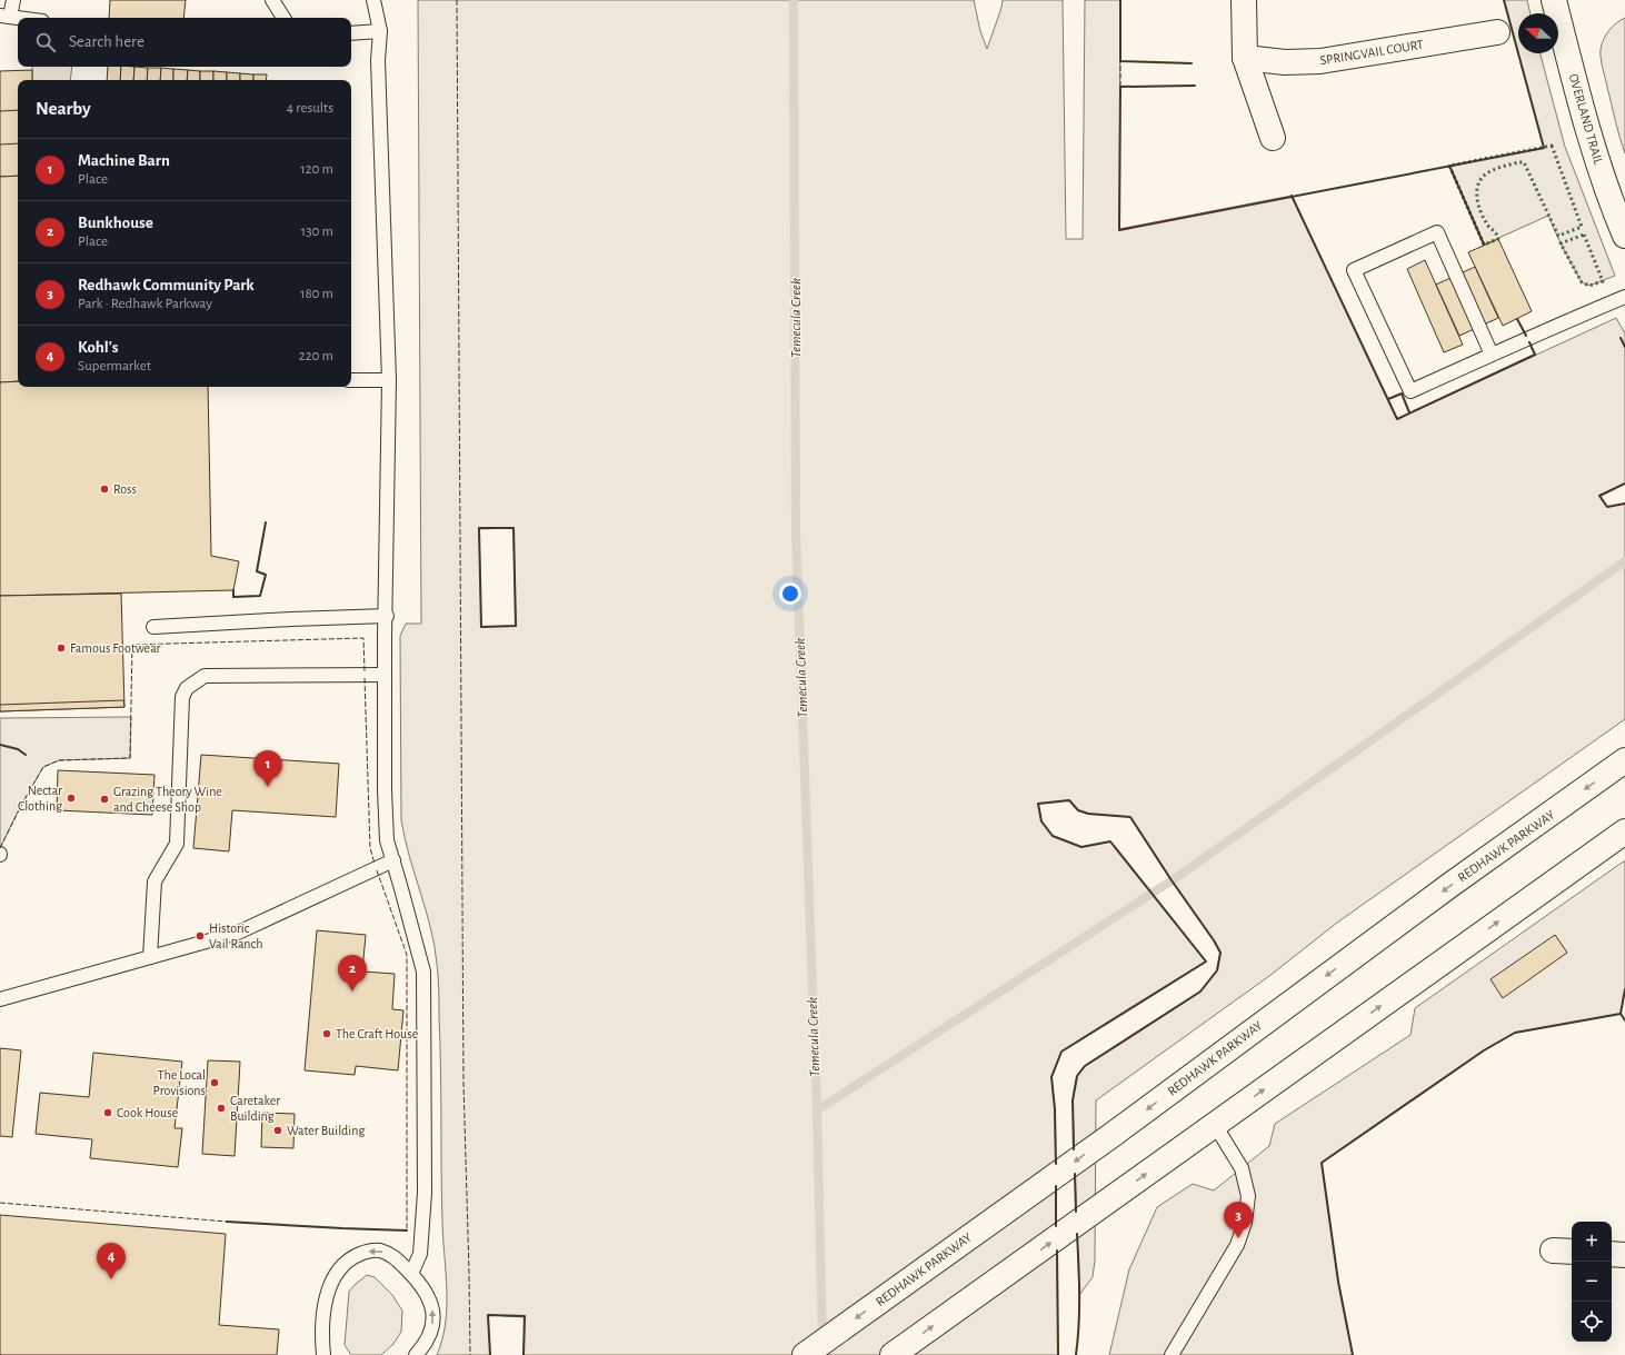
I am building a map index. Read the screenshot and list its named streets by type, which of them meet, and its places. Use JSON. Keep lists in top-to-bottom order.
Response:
{
  "streets": {
    "main road": ["SPRINGVAIL COURT", "OVERLAND TRAIL", "REDHAWK PARKWAY"]
  },
  "water": ["Temecula Creek"],
  "places": [
    "Ross",
    "Famous Footwear",
    "Nectar Clothing",
    "Grazing Theory Wine and Cheese Shop",
    "Historic Vail Ranch",
    "The Craft House",
    "The Local Provisions",
    "Caretaker Building",
    "Cook House",
    "Water Building"
  ],
  "north": "left",
  "page": {
    "search": "Search here",
    "heading": ["Nearby", "4 results"],
    "list": [
      {
        "mark": "1",
        "name": "Machine Barn",
        "note": "Place",
        "value": "120 m"
      },
      {
        "mark": "2",
        "name": "Bunkhouse",
        "note": "Place",
        "value": "130 m"
      },
      {
        "mark": "3",
        "name": "Redhawk Community Park",
        "note": "Park · Redhawk Parkway",
        "value": "180 m"
      },
      {
        "mark": "4",
        "name": "Kohl's",
        "note": "Supermarket",
        "value": "220 m"
      }
    ],
    "pins": [
      "1",
      "2",
      "3",
      "4"
    ],
    "map_buttons": ["+", "−"]
  }
}
